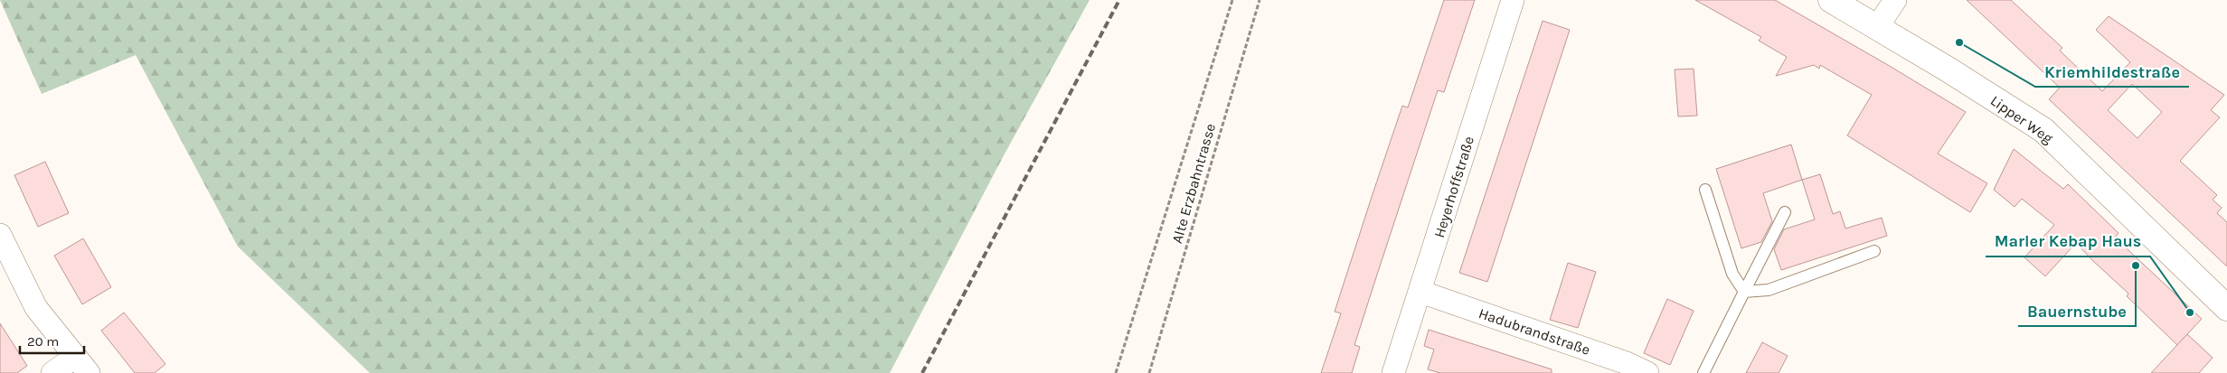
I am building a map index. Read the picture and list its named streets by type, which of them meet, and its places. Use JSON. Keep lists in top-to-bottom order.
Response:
{
  "streets": {
    "street": ["Lipper Weg", "Heyerhoffstraße", "Hadubrandstraße"],
    "path": ["Alte Erzbahntrasse"]
  },
  "crossings": [
    ["Heyerhoffstraße", "Hadubrandstraße"]
  ],
  "places": ["Kriemhildestraße", "Bauernstube", "Marler Kebap Haus"],
  "scale_bar": "20 m"
}
